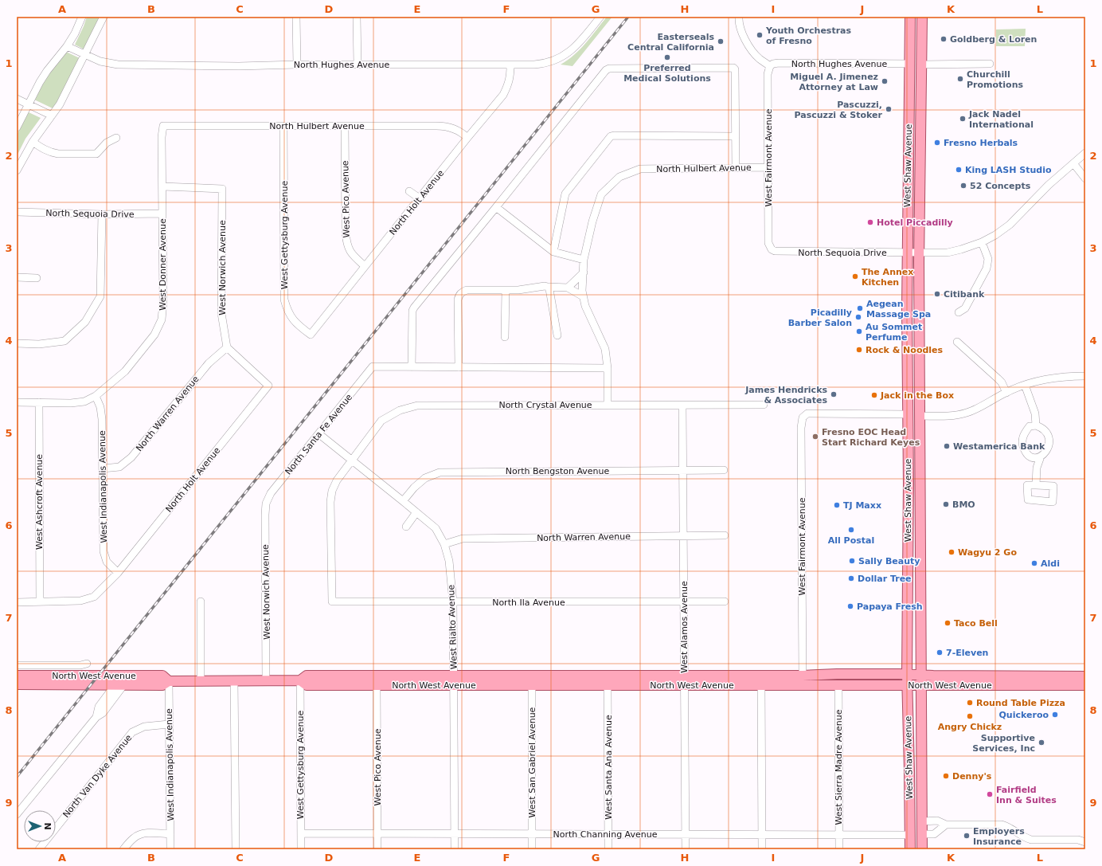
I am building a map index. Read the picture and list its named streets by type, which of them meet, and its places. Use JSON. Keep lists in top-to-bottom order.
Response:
{
  "streets": {
    "main road": ["West Shaw Avenue", "North West Avenue"],
    "street": [
      "North Hughes Avenue",
      "North Hulbert Avenue",
      "West Fairmont Avenue",
      "West Pico Avenue",
      "North Holt Avenue",
      "North Sequoia Drive",
      "West Gettysburg Avenue",
      "West Donner Avenue",
      "West Norwich Avenue",
      "North Crystal Avenue",
      "North Warren Avenue",
      "North Santa Fe Avenue",
      "North Bengston Avenue",
      "West Indianapolis Avenue",
      "West Ashcroft Avenue",
      "North Ila Avenue",
      "West Rialto Avenue",
      "West Alamos Avenue",
      "West San Gabriel Avenue",
      "West Santa Ana Avenue",
      "West Sierra Madre Avenue",
      "North Van Dyke Avenue",
      "North Channing Avenue"
    ]
  },
  "crossings": [
    ["North Hughes Avenue", "West Fairmont Avenue"],
    ["North Hughes Avenue", "West Shaw Avenue"],
    ["North Hughes Avenue", "North Holt Avenue"],
    ["North Hulbert Avenue", "West Fairmont Avenue"],
    ["North Hulbert Avenue", "West Pico Avenue"],
    ["North Hulbert Avenue", "North Holt Avenue"],
    ["North Hulbert Avenue", "West Gettysburg Avenue"],
    ["North Hulbert Avenue", "West Donner Avenue"],
    ["West Fairmont Avenue", "West Shaw Avenue"],
    ["West Fairmont Avenue", "North Sequoia Drive"],
    ["West Fairmont Avenue", "North West Avenue"],
    ["West Shaw Avenue", "North Sequoia Drive"],
    ["West Shaw Avenue", "North West Avenue"],
    ["West Shaw Avenue", "North Channing Avenue"],
    ["West Pico Avenue", "North Holt Avenue"],
    ["West Pico Avenue", "North West Avenue"],
    ["West Pico Avenue", "North Channing Avenue"],
    ["North Holt Avenue", "West Gettysburg Avenue"],
    ["North Holt Avenue", "West Norwich Avenue"],
    ["North Holt Avenue", "North Warren Avenue"],
    ["North Holt Avenue", "West Indianapolis Avenue"],
    ["North Sequoia Drive", "West Donner Avenue"],
    ["West Gettysburg Avenue", "North West Avenue"],
    ["West Gettysburg Avenue", "North Channing Avenue"],
    ["West Donner Avenue", "West Norwich Avenue"],
    ["West Donner Avenue", "West Indianapolis Avenue"],
    ["West Norwich Avenue", "North Warren Avenue"],
    ["West Norwich Avenue", "North Santa Fe Avenue"],
    ["West Norwich Avenue", "North West Avenue"],
    ["North Crystal Avenue", "North Ila Avenue"],
    ["North Crystal Avenue", "West Rialto Avenue"],
    ["North Crystal Avenue", "West Alamos Avenue"],
    ["North Warren Avenue", "West Indianapolis Avenue"],
    ["North Warren Avenue", "West Rialto Avenue"],
    ["North Warren Avenue", "West Alamos Avenue"],
    ["North Santa Fe Avenue", "West Rialto Avenue"],
    ["North Bengston Avenue", "West Rialto Avenue"],
    ["North Bengston Avenue", "West Alamos Avenue"],
    ["West Indianapolis Avenue", "North West Avenue"],
    ["West Indianapolis Avenue", "North Van Dyke Avenue"],
    ["North Ila Avenue", "West Rialto Avenue"],
    ["North Ila Avenue", "West Alamos Avenue"],
    ["West Rialto Avenue", "North West Avenue"],
    ["West Rialto Avenue", "North Channing Avenue"],
    ["West Alamos Avenue", "North West Avenue"],
    ["West Alamos Avenue", "North Channing Avenue"],
    ["North West Avenue", "West San Gabriel Avenue"],
    ["North West Avenue", "West Santa Ana Avenue"],
    ["North West Avenue", "West Sierra Madre Avenue"],
    ["West San Gabriel Avenue", "North Channing Avenue"],
    ["West Santa Ana Avenue", "North Channing Avenue"],
    ["West Sierra Madre Avenue", "North Channing Avenue"]
  ],
  "places": [
    "Youth Orchestras of Fresno",
    "Goldberg & Loren",
    "Easterseals Central California",
    "Preferred Medical Solutions",
    "Churchill Promotions",
    "Miguel A. Jimenez Attorney at Law",
    "Pascuzzi, Pascuzzi & Stoker",
    "Jack Nadel International",
    "Fresno Herbals",
    "King LASH Studio",
    "52 Concepts",
    "Hotel Piccadilly",
    "The Annex Kitchen",
    "Citibank",
    "Aegean Massage Spa",
    "Picadilly Barber Salon",
    "Au Sommet Perfume",
    "Rock & Noodles",
    "James Hendricks & Associates",
    "Jack in the Box",
    "Fresno EOC Head Start Richard Keyes",
    "Westamerica Bank",
    "BMO",
    "TJ Maxx",
    "All Postal",
    "Wagyu 2 Go",
    "Sally Beauty",
    "Aldi",
    "Dollar Tree",
    "Papaya Fresh",
    "Taco Bell",
    "7-Eleven",
    "Round Table Pizza",
    "Quickeroo",
    "Angry Chickz",
    "Supportive Services, Inc",
    "Denny's",
    "Fairfield Inn & Suites",
    "Employers Insurance"
  ],
  "north": "right",
  "grid": {
    "columns": [
      "A",
      "B",
      "C",
      "D",
      "E",
      "F",
      "G",
      "H",
      "I",
      "J",
      "K",
      "L"
    ],
    "rows": [
      "1",
      "2",
      "3",
      "4",
      "5",
      "6",
      "7",
      "8",
      "9"
    ]
  }
}
